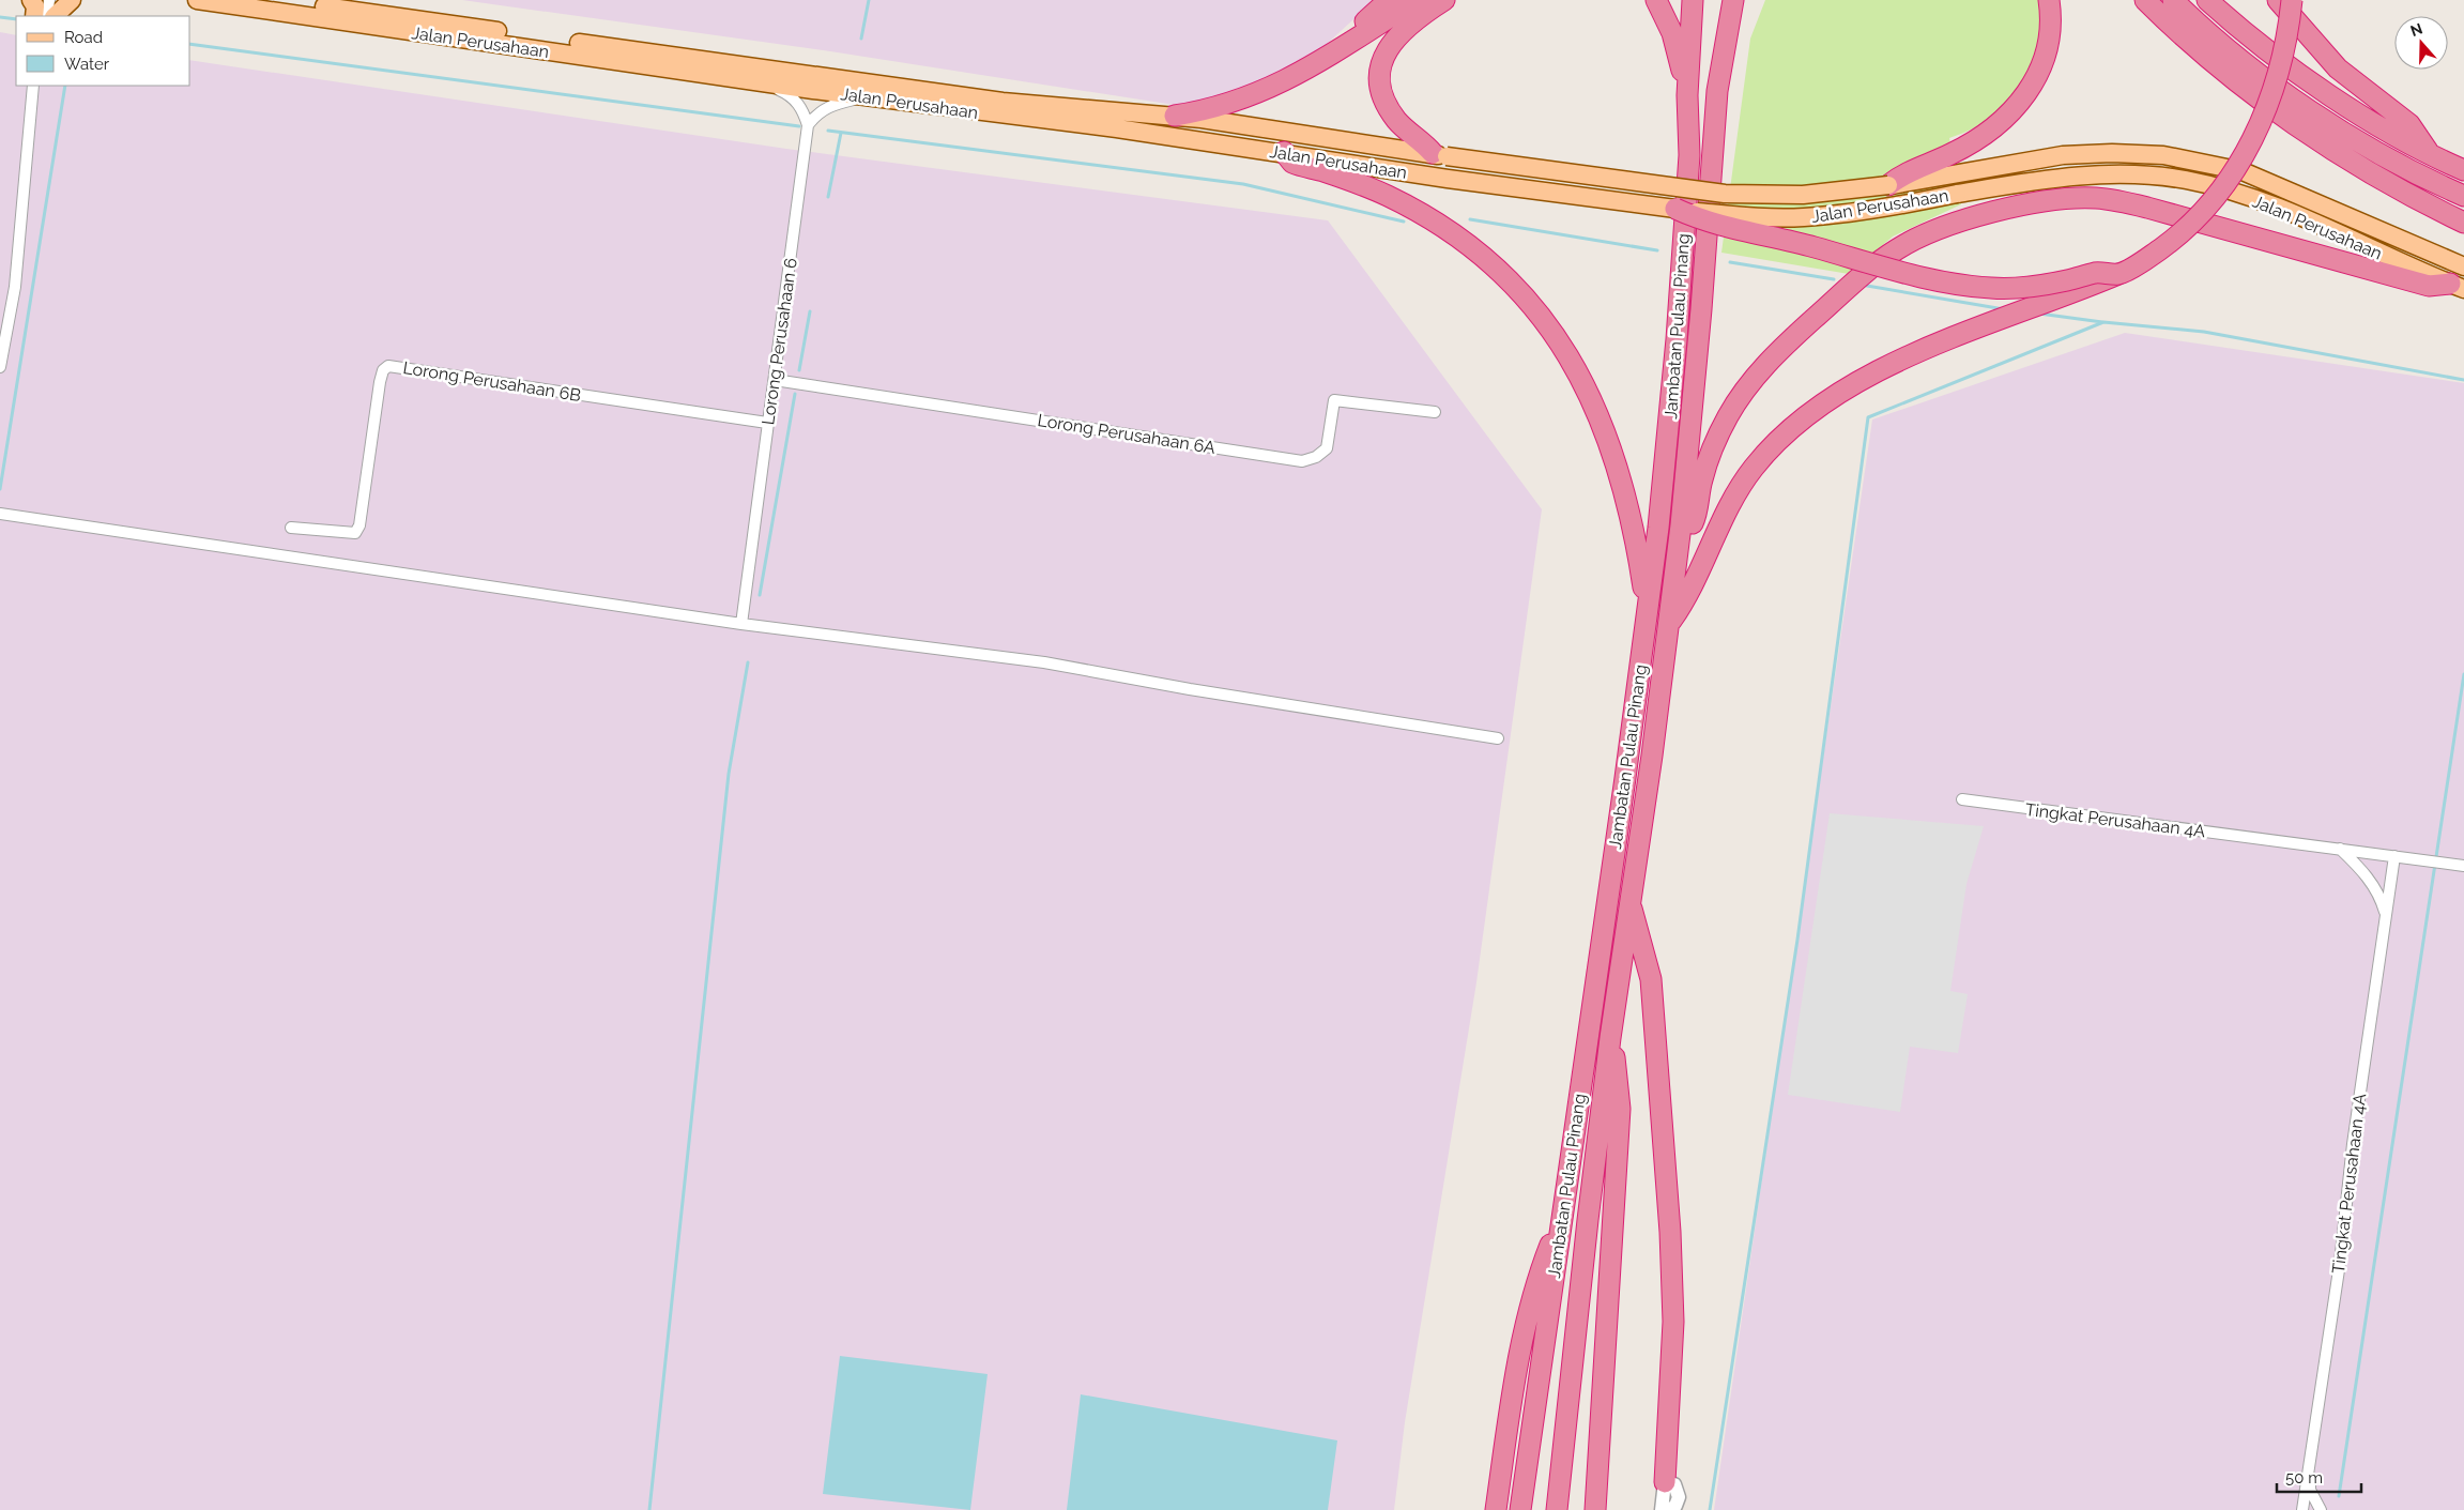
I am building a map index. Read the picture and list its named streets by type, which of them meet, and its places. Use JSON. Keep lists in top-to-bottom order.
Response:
{
  "streets": {
    "highway": ["Jambatan Pulau Pinang"],
    "main road": ["Jalan Perusahaan"],
    "street": [
      "Lorong Perusahaan 6",
      "Lorong Perusahaan 6B",
      "Lorong Perusahaan 6A",
      "Tingkat Perusahaan 4A"
    ]
  },
  "crossings": [
    ["Lorong Perusahaan 6", "Lorong Perusahaan 6B"],
    ["Lorong Perusahaan 6", "Lorong Perusahaan 6A"]
  ],
  "legend": ["Road", "Water"],
  "scale_bar": "50 m",
  "north": "top"
}
